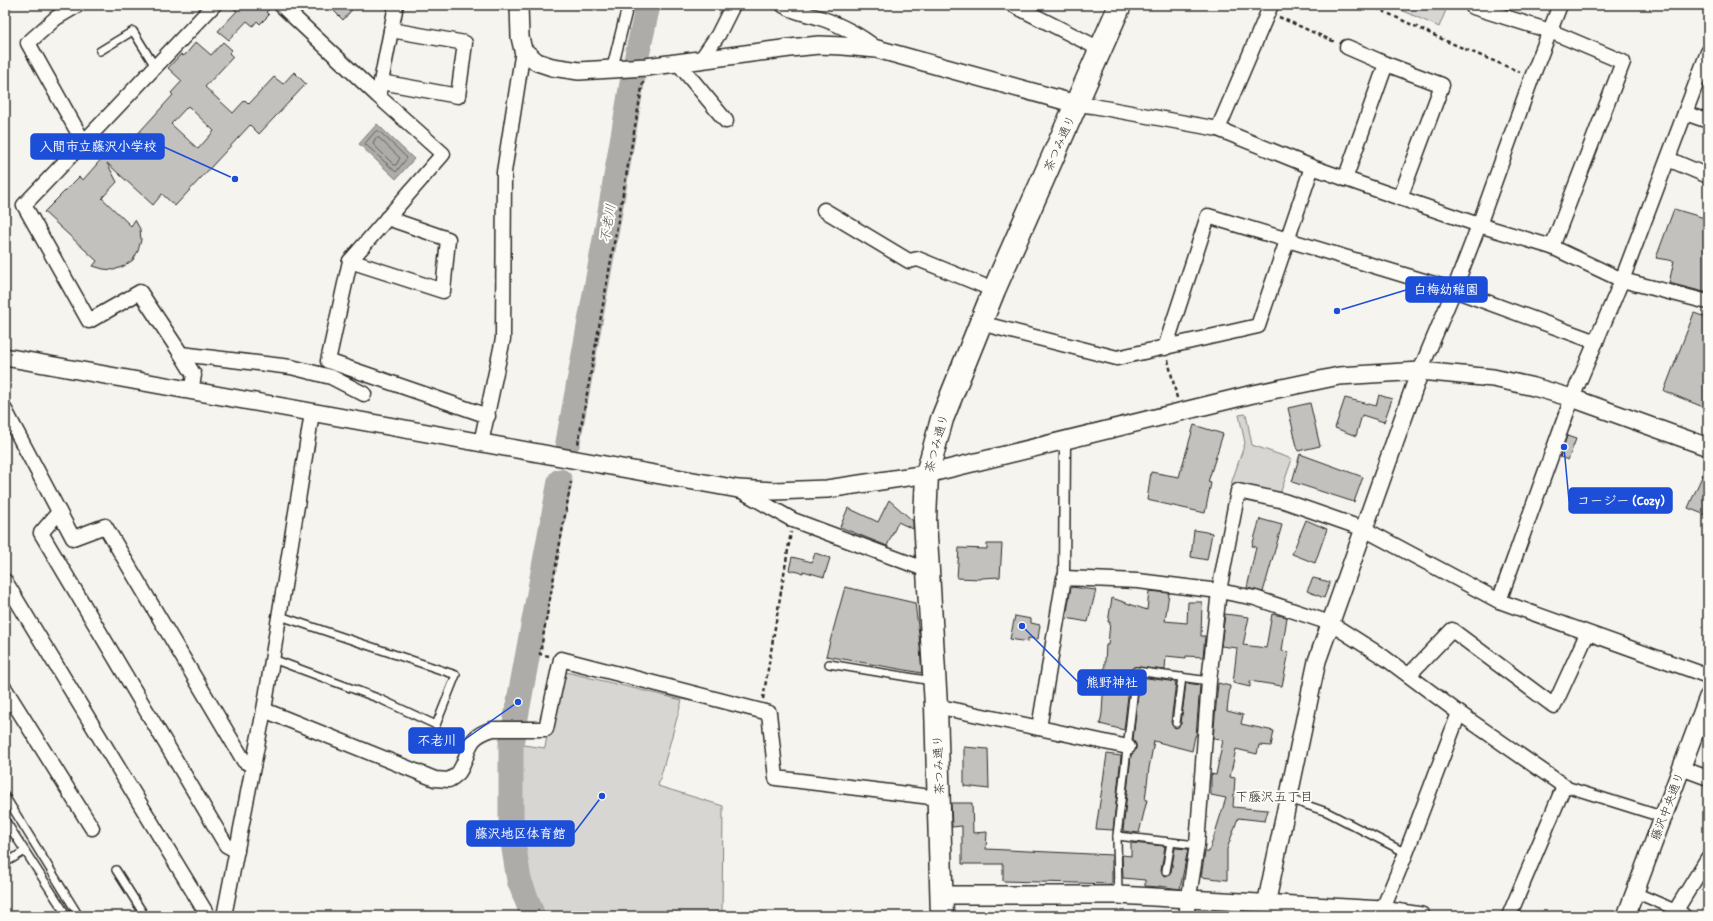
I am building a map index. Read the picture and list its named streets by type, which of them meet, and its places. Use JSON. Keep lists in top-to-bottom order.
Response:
{
  "streets": {
    "main road": ["茶つみ通り"],
    "street": ["藤沢中央通り"]
  },
  "districts": ["下藤沢五丁目"],
  "water": ["不老川"],
  "places": [
    "入間市立藤沢小学校",
    "白梅幼稚園",
    "コージー (Cozy)",
    "熊野神社",
    "不老川",
    "藤沢地区体育館"
  ]
}
